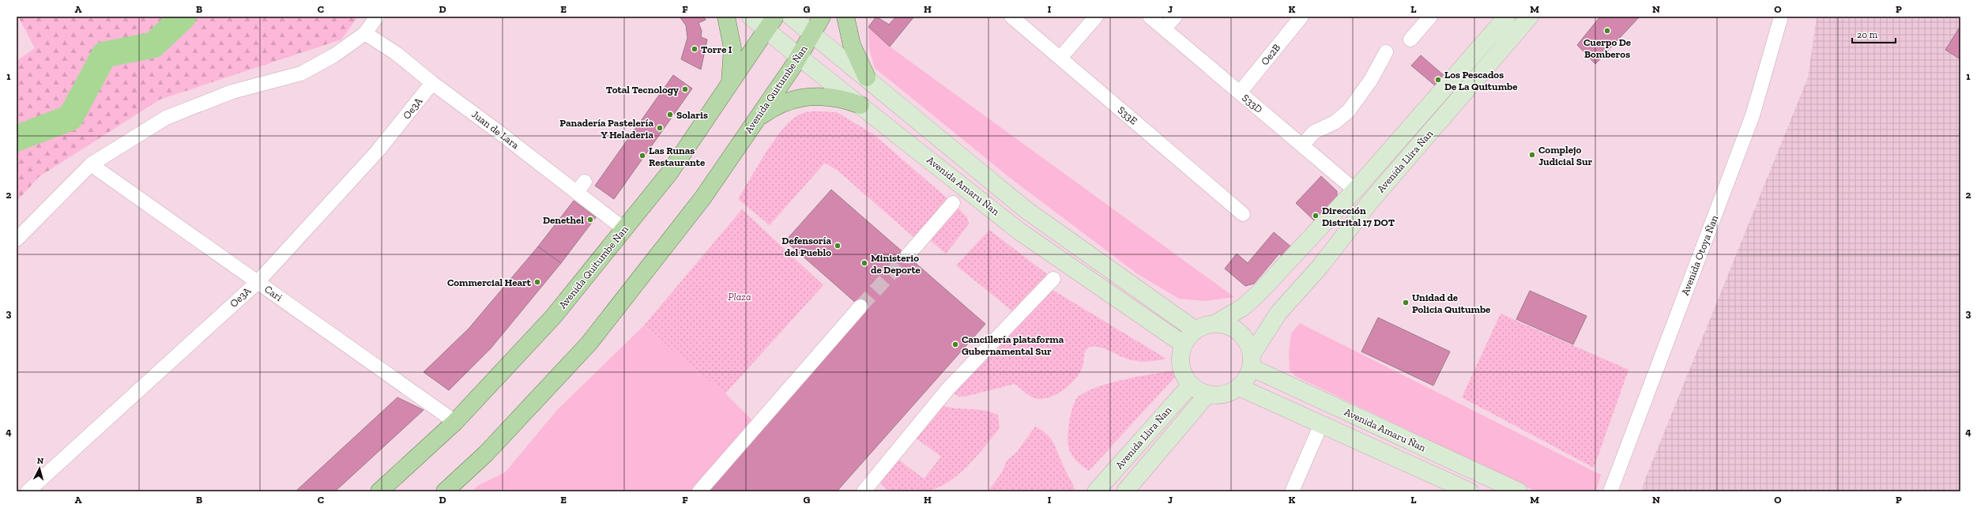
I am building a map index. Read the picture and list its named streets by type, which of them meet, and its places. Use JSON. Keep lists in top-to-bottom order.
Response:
{
  "streets": {
    "main road": ["Avenida Quitumbe Ñan", "Avenida Llira Ñan", "Avenida Amaru Ñan"],
    "street": [
      "Oe2B",
      "S33D",
      "Oe3A",
      "S33E",
      "Juan de Lara",
      "Avenida Otoya Ñan",
      "Cari"
    ]
  },
  "crossings": [
    ["Oe2B", "S33D"],
    ["Avenida Quitumbe Ñan", "Juan de Lara"],
    ["Avenida Quitumbe Ñan", "Avenida Amaru Ñan"],
    ["Avenida Quitumbe Ñan", "Cari"],
    ["S33D", "Avenida Llira Ñan"],
    ["Oe3A", "Juan de Lara"],
    ["Oe3A", "Cari"],
    ["Avenida Llira Ñan", "Avenida Amaru Ñan"]
  ],
  "parks": ["Plaza"],
  "places": [
    "Cuerpo De Bomberos",
    "Torre I",
    "Los Pescados De La Quitumbe",
    "Total Tecnology",
    "Solaris",
    "Panadería Pastelería Y Heladeria",
    "Complejo Judicial Sur",
    "Las Runas Restaurante",
    "Dirección Distrital 17 DOT",
    "Denethel",
    "Defensoría del Pueblo",
    "Ministerio de Deporte",
    "Commercial Heart",
    "Unidad de Policia Quitumbe",
    "Cancillería plataforma Gubernamental Sur"
  ],
  "scale_bar": "20 m",
  "north": "top",
  "grid": {
    "columns": [
      "A",
      "B",
      "C",
      "D",
      "E",
      "F",
      "G",
      "H",
      "I",
      "J",
      "K",
      "L",
      "M",
      "N",
      "O",
      "P"
    ],
    "rows": [
      "1",
      "2",
      "3",
      "4"
    ]
  }
}
